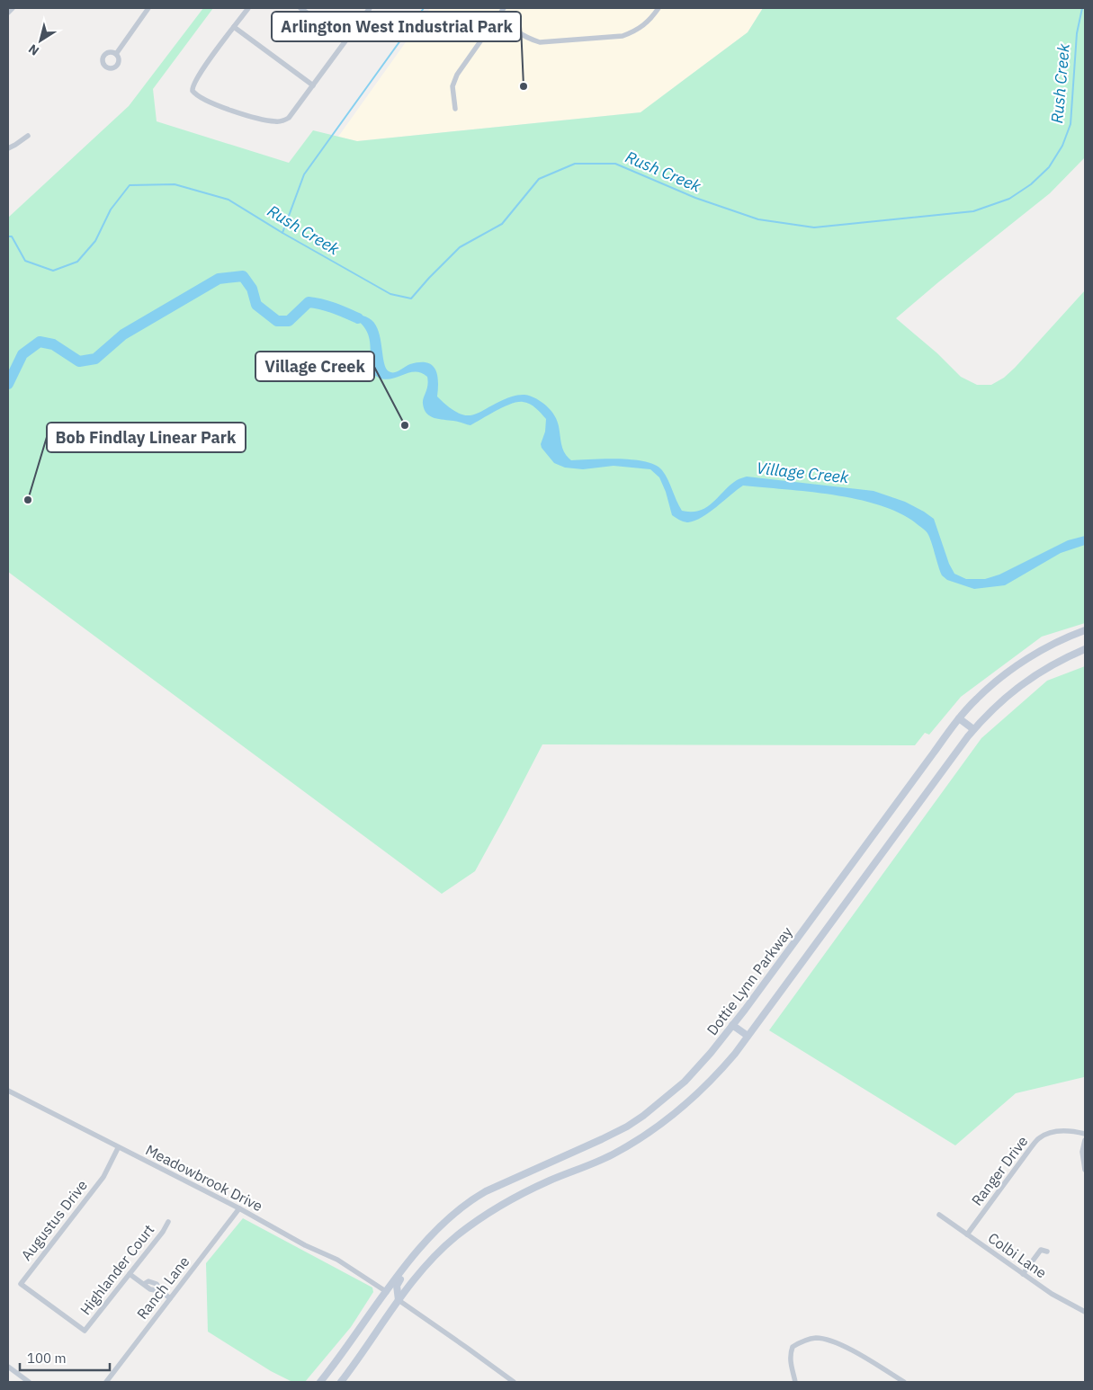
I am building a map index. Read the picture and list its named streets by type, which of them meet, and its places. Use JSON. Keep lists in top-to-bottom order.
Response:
{
  "streets": {
    "main road": ["Dottie Lynn Parkway"],
    "street": [
      "Ranger Drive",
      "Meadowbrook Drive",
      "Augustus Drive",
      "Colbi Lane",
      "Highlander Court",
      "Ranch Lane"
    ]
  },
  "crossings": [
    ["Dottie Lynn Parkway", "Meadowbrook Drive"],
    ["Ranger Drive", "Colbi Lane"],
    ["Meadowbrook Drive", "Augustus Drive"],
    ["Meadowbrook Drive", "Ranch Lane"],
    ["Augustus Drive", "Highlander Court"]
  ],
  "water": ["Rush Creek", "Village Creek"],
  "places": ["Arlington West Industrial Park", "Village Creek", "Bob Findlay Linear Park"],
  "scale_bar": "100 m",
  "north": "bottom left"
}
